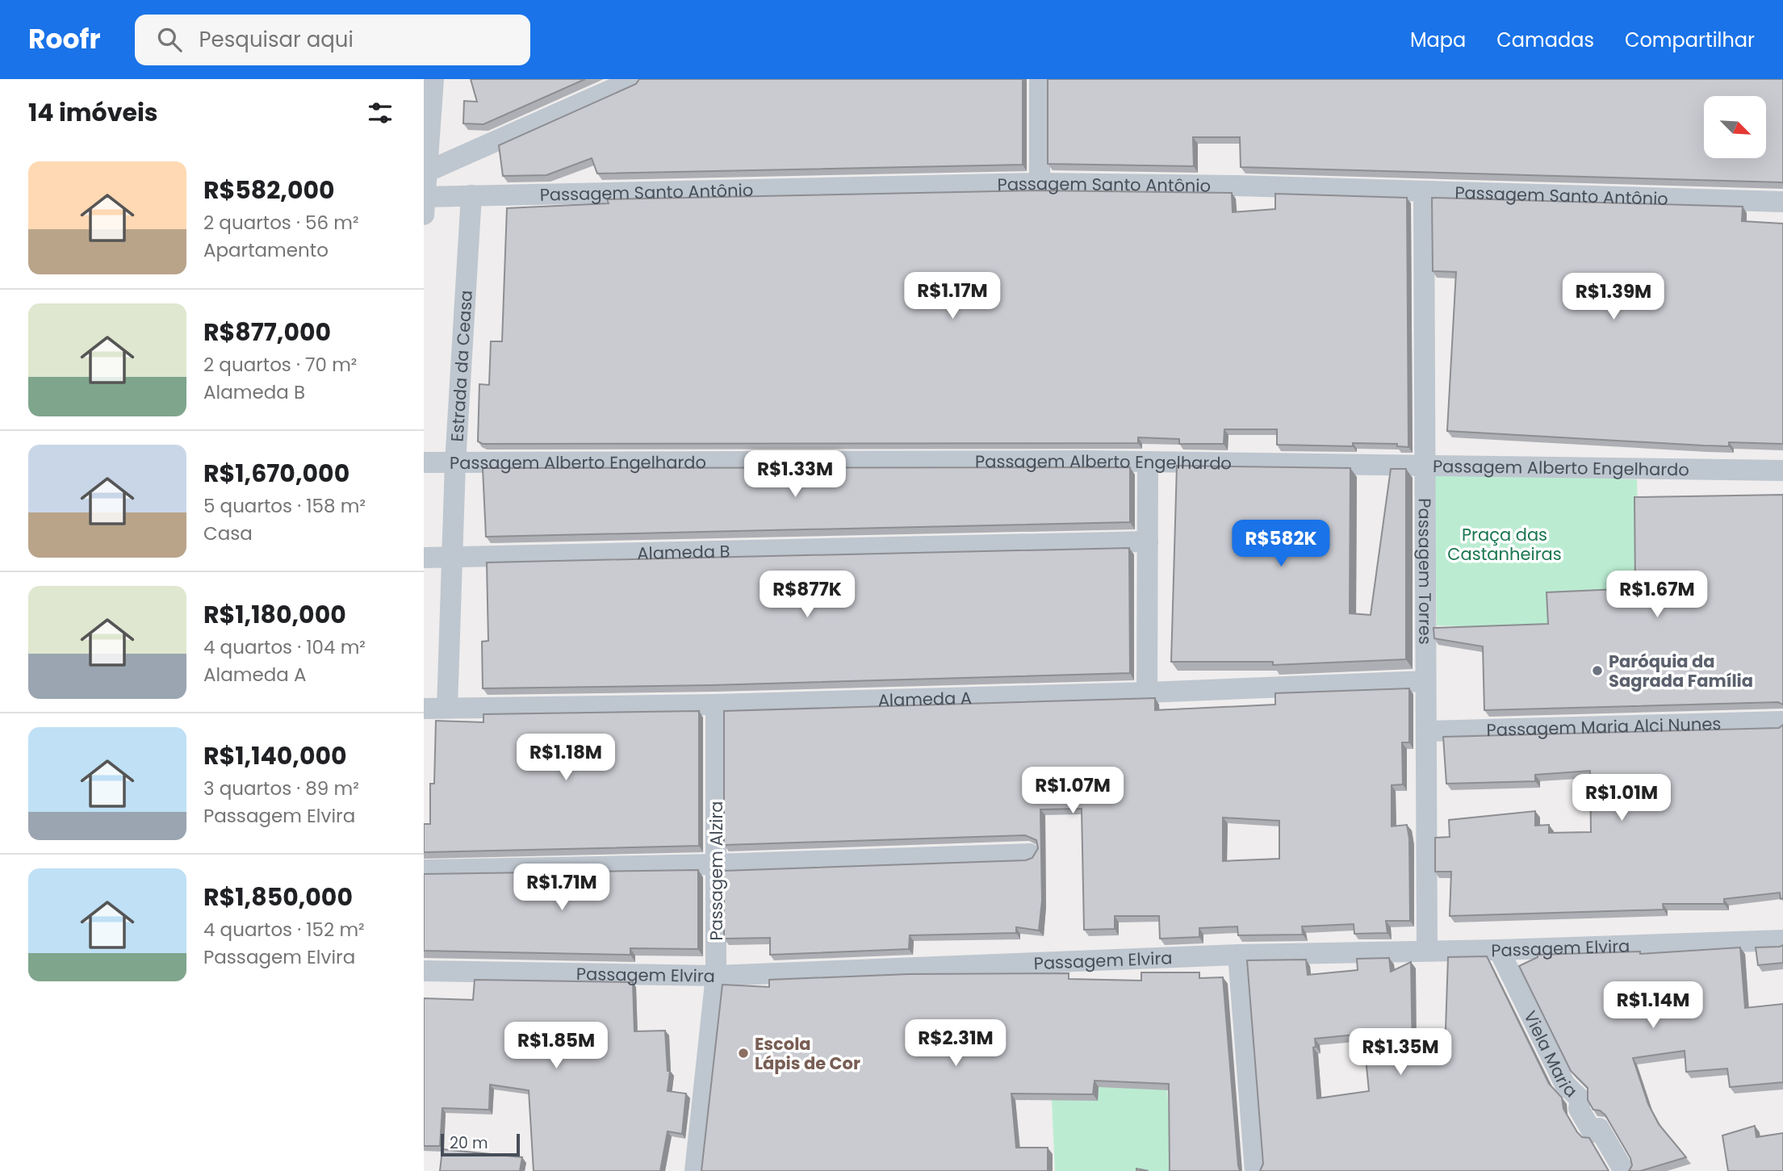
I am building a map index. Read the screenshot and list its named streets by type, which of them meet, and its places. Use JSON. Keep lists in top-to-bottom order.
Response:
{
  "streets": {
    "street": [
      "Passagem Santo Antônio",
      "Estrada da Ceasa",
      "Passagem Alberto Engelhardo",
      "Alameda B",
      "Passagem Torres",
      "Alameda A",
      "Passagem Maria Alci Nunes",
      "Passagem Alzira",
      "Passagem Elvira",
      "Viela Maria"
    ]
  },
  "crossings": [
    ["Passagem Santo Antônio", "Estrada da Ceasa"],
    ["Passagem Santo Antônio", "Passagem Torres"],
    ["Estrada da Ceasa", "Passagem Alberto Engelhardo"],
    ["Estrada da Ceasa", "Alameda B"],
    ["Estrada da Ceasa", "Alameda A"],
    ["Passagem Alberto Engelhardo", "Passagem Torres"],
    ["Passagem Torres", "Alameda A"],
    ["Passagem Torres", "Passagem Maria Alci Nunes"],
    ["Passagem Torres", "Passagem Elvira"],
    ["Alameda A", "Passagem Alzira"],
    ["Passagem Alzira", "Passagem Elvira"],
    ["Passagem Elvira", "Viela Maria"]
  ],
  "parks": ["Praça das Castanheiras"],
  "places": ["Paróquia da Sagrada Família", "Escola Lápis de Cor"],
  "scale_bar": "20 m",
  "north": "bottom right",
  "page": {
    "header": "Roofr",
    "search": "Pesquisar aqui",
    "nav": ["Mapa", "Camadas", "Compartilhar"],
    "heading": "14 imóveis",
    "list": [
      {
        "name": "R$582,000",
        "note": "2 quartos · 56 m² · Apartamento"
      },
      {
        "name": "R$877,000",
        "note": "2 quartos · 70 m² · Alameda B"
      },
      {
        "name": "R$1,670,000",
        "note": "5 quartos · 158 m² · Casa"
      },
      {
        "name": "R$1,180,000",
        "note": "4 quartos · 104 m² · Alameda A"
      },
      {
        "name": "R$1,140,000",
        "note": "3 quartos · 89 m² · Passagem Elvira"
      },
      {
        "name": "R$1,850,000",
        "note": "4 quartos · 152 m² · Passagem Elvira"
      }
    ],
    "price": [
      "R$1.17M",
      "R$1.39M",
      "R$1.33M",
      "R$582K",
      "R$877K",
      "R$1.67M",
      "R$1.18M",
      "R$1.07M",
      "R$1.01M",
      "R$1.71M",
      "R$1.14M",
      "R$2.31M",
      "R$1.85M",
      "R$1.35M"
    ],
    "scale": "20 m"
  }
}
